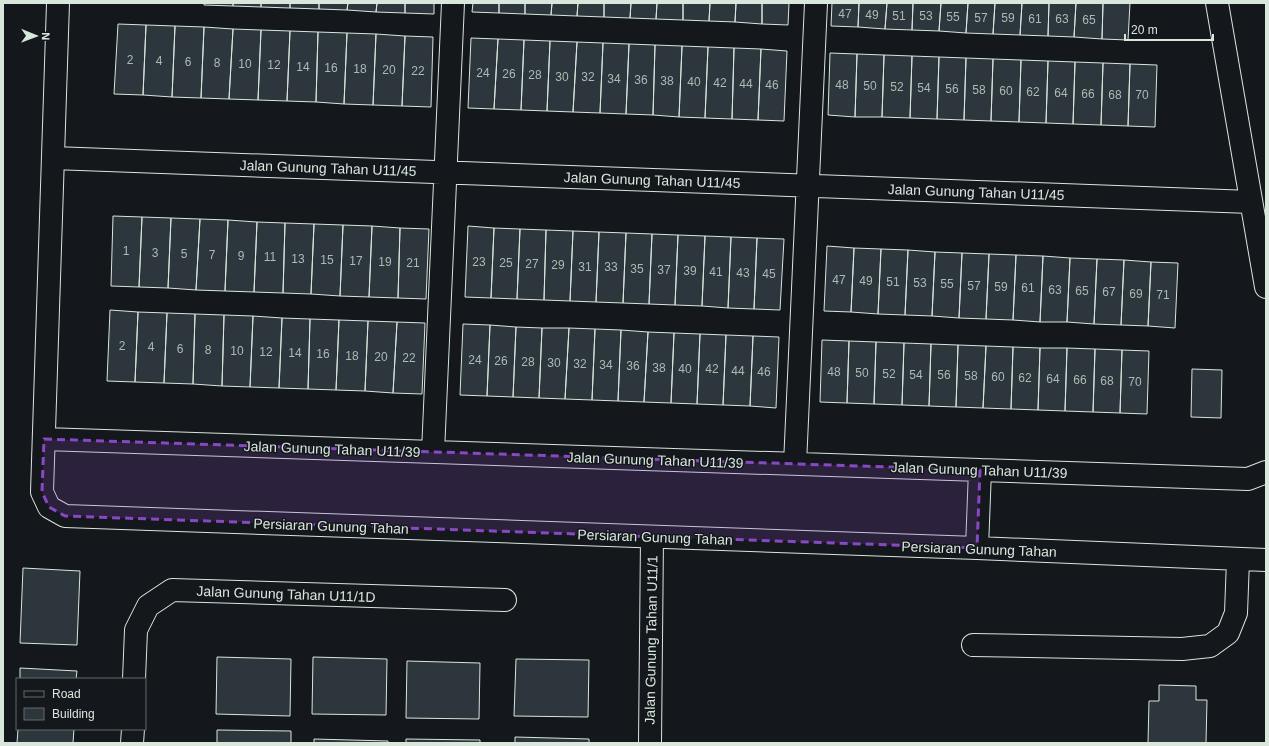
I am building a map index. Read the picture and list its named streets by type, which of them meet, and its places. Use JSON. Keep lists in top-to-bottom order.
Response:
{
  "streets": {
    "street": [
      "Jalan Gunung Tahan U11/45",
      "Jalan Gunung Tahan U11/39",
      "Persiaran Gunung Tahan",
      "Jalan Gunung Tahan U11/1D",
      "Jalan Gunung Tahan U11/1"
    ]
  },
  "crossings": [
    ["Jalan Gunung Tahan U11/39", "Persiaran Gunung Tahan"],
    ["Persiaran Gunung Tahan", "Jalan Gunung Tahan U11/1"]
  ],
  "house_numbers": [
    "47",
    "49",
    "51",
    "53",
    "55",
    "57",
    "59",
    "61",
    "63",
    "65",
    "2",
    "4",
    "6",
    "8",
    "10",
    "12",
    "14",
    "16",
    "18",
    "20",
    "22",
    "24",
    "26",
    "28",
    "30",
    "32",
    "34",
    "36",
    "38",
    "40",
    "42",
    "44",
    "46",
    "48",
    "50",
    "52",
    "54",
    "56",
    "58",
    "60",
    "62",
    "64",
    "66",
    "68",
    "70",
    "1",
    "3",
    "5",
    "7",
    "9",
    "11",
    "13",
    "15",
    "17",
    "19",
    "23",
    "21",
    "25",
    "27",
    "29",
    "31",
    "33",
    "35",
    "37",
    "39",
    "41",
    "43",
    "45",
    "47",
    "49",
    "51",
    "53",
    "55",
    "57",
    "59",
    "61",
    "63",
    "65",
    "67",
    "69",
    "71",
    "2",
    "4",
    "6",
    "8",
    "10",
    "12",
    "14",
    "16",
    "18",
    "20",
    "22",
    "24",
    "26",
    "28",
    "30",
    "32",
    "34",
    "36",
    "38",
    "40",
    "42",
    "44",
    "46",
    "48",
    "50",
    "52",
    "54",
    "56",
    "58",
    "60",
    "62",
    "64",
    "66",
    "68",
    "70"
  ],
  "legend": ["Road", "Building"],
  "scale_bar": "20 m",
  "north": "right"
}
